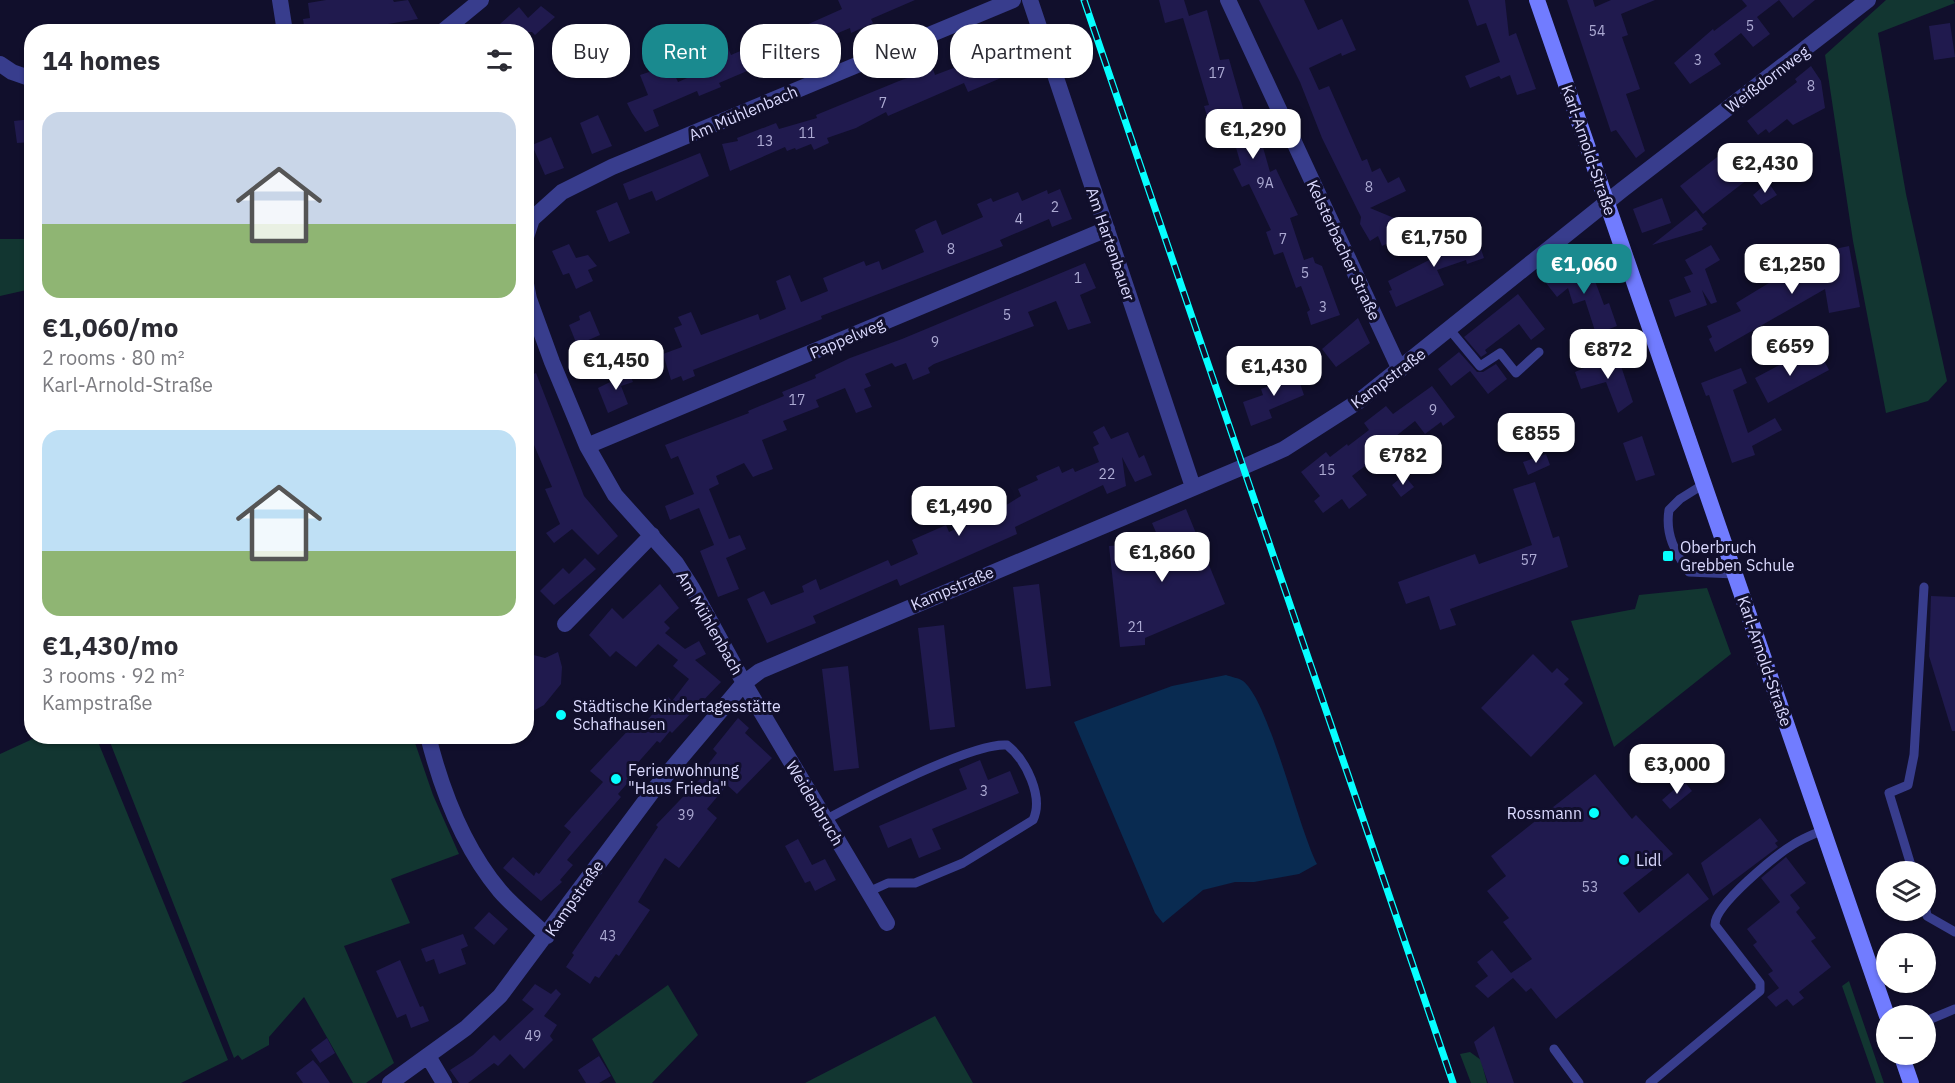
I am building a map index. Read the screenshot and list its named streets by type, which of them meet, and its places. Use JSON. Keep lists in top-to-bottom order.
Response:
{
  "streets": {
    "main road": ["Karl-Arnold-Straße"],
    "street": [
      "Weißdornweg",
      "Am Mühlenbach",
      "Am Hartenbauer",
      "Kelsterbacher Straße",
      "Pappelweg",
      "Kampstraße",
      "Weidenbruch"
    ]
  },
  "crossings": [
    ["Weißdornweg", "Karl-Arnold-Straße"],
    ["Weißdornweg", "Kampstraße"],
    ["Am Mühlenbach", "Pappelweg"],
    ["Am Mühlenbach", "Kampstraße"],
    ["Am Mühlenbach", "Weidenbruch"],
    ["Karl-Arnold-Straße", "Kampstraße"],
    ["Am Hartenbauer", "Pappelweg"],
    ["Am Hartenbauer", "Kampstraße"],
    ["Kelsterbacher Straße", "Kampstraße"],
    ["Kampstraße", "Weidenbruch"]
  ],
  "places": {
    "transit": ["Oberbruch Grebben Schule"],
    "other": [
      "Städtische Kindertagesstätte Schafhausen",
      "Ferienwohnung \"Haus Frieda\"",
      "Rossmann",
      "Lidl"
    ]
  },
  "house_numbers": [
    "5",
    "54",
    "3",
    "17",
    "8",
    "7",
    "11",
    "13",
    "9A",
    "8",
    "2",
    "4",
    "7",
    "8",
    "5",
    "1",
    "3",
    "5",
    "9",
    "17",
    "9",
    "15",
    "22",
    "57",
    "21",
    "3",
    "39",
    "53",
    "43",
    "49"
  ],
  "page": {
    "chip": [
      "Buy",
      "Rent",
      "Filters",
      "New",
      "Apartment"
    ],
    "heading": "14 homes",
    "list": [
      {
        "name": "€1,060/mo",
        "note": "2 rooms · 80 m² · Karl-Arnold-Straße"
      },
      {
        "name": "€1,430/mo",
        "note": "3 rooms · 92 m² · Kampstraße"
      }
    ],
    "price": [
      "€1,290",
      "€2,430",
      "€1,750",
      "€1,060",
      "€1,250",
      "€659",
      "€872",
      "€1,450",
      "€1,430",
      "€855",
      "€782",
      "€1,490",
      "€1,860",
      "€3,000"
    ],
    "map_buttons": ["+", "−"]
  }
}
